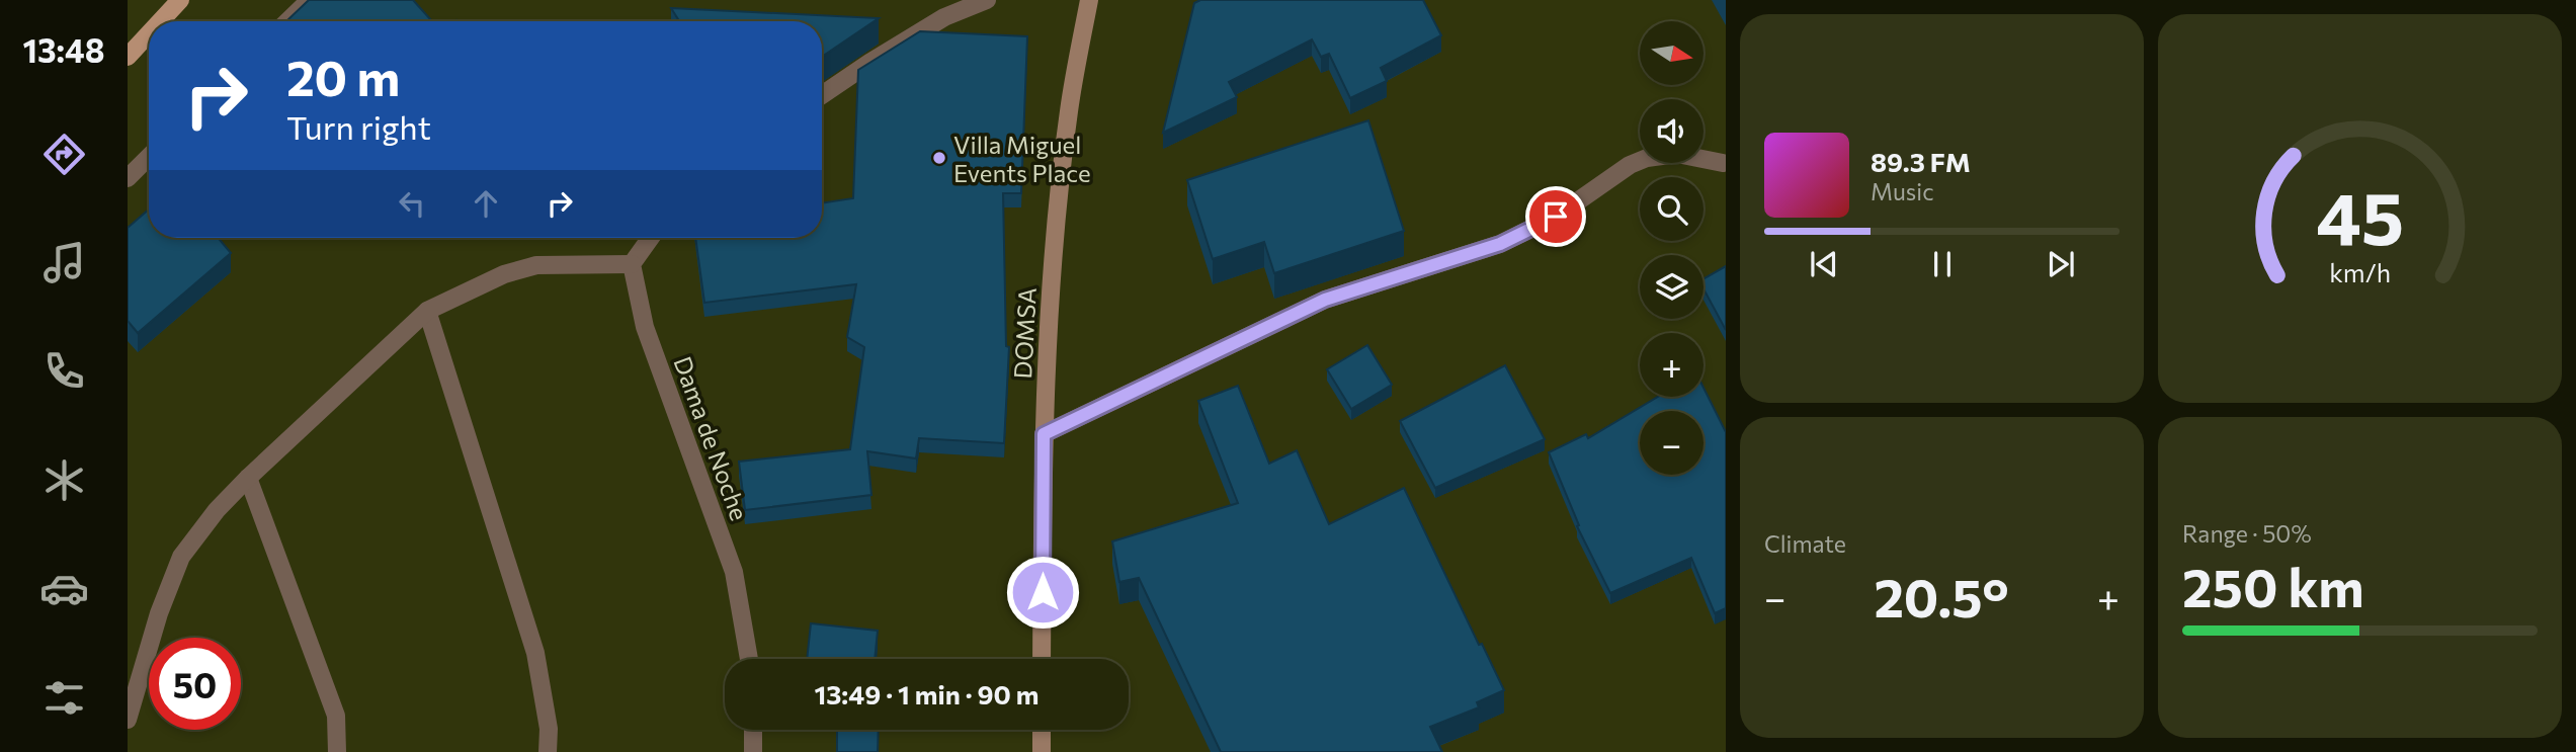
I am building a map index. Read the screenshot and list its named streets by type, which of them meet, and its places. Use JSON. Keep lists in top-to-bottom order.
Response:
{
  "streets": {
    "main road": ["DOMSA"],
    "street": ["Dama de Noche"]
  },
  "places": ["Villa Miguel Events Place"],
  "north": "right",
  "page": {
    "tabs": "13:48",
    "map_buttons": ["+", "−"],
    "turn": ["20 m", "Turn right"],
    "song": ["89.3 FM", "Music"],
    "tile": [
      "Climate",
      ["Range · 50%", "250 km"]
    ],
    "heat": ["−", "20.5°", "+"],
    "limit": "50",
    "trip": "13:49 · 1 min · 90 m",
    "gauge": ["45", "km/h"]
  }
}
